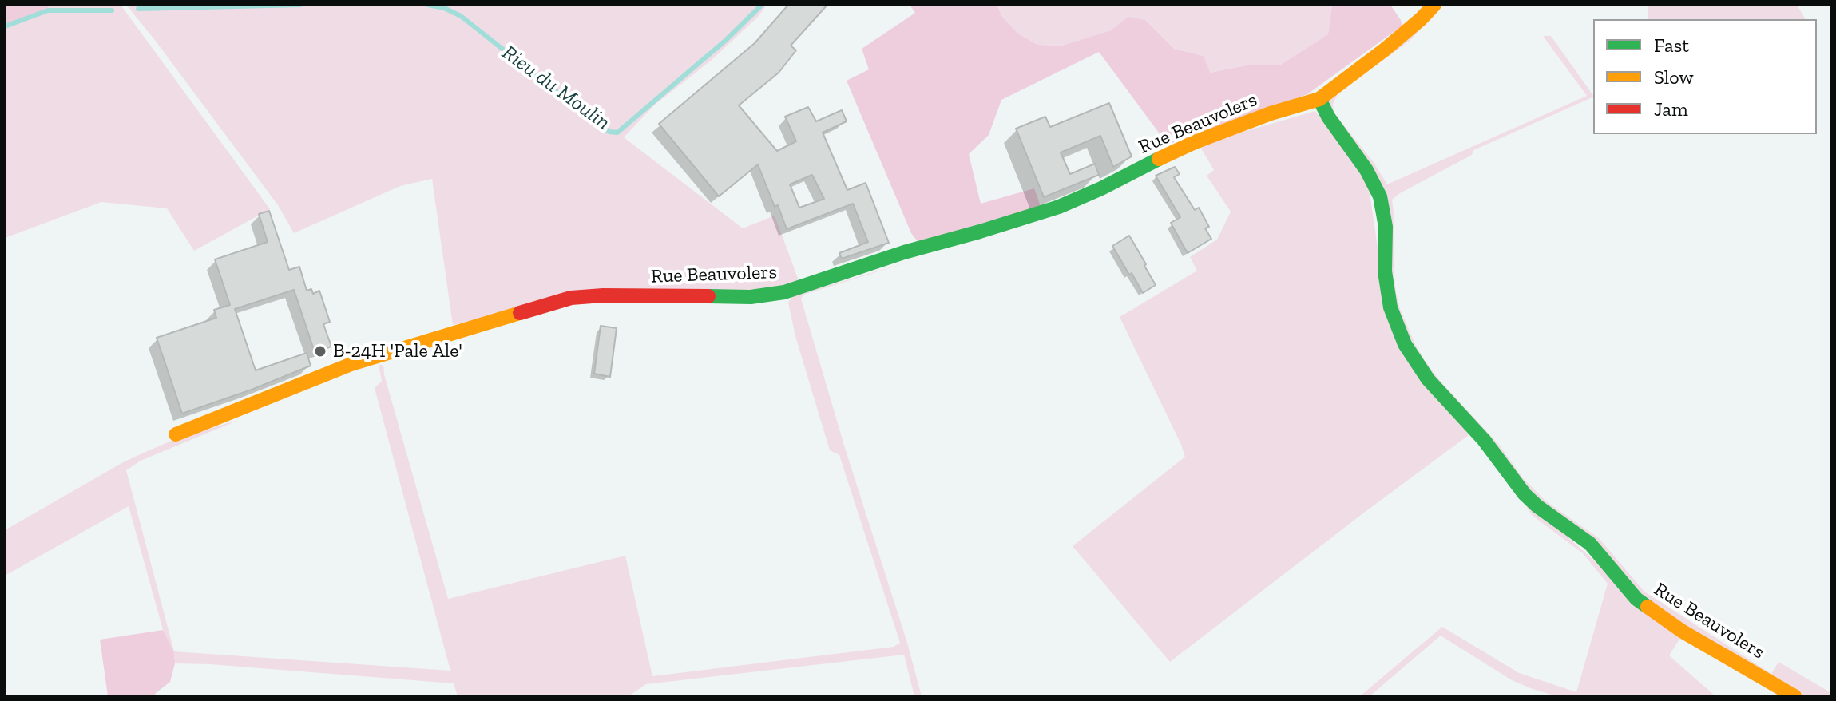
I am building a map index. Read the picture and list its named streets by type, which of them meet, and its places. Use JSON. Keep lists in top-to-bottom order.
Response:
{
  "streets": {
    "street": ["Rue Beauvolers"]
  },
  "water": ["Rieu du Moulin"],
  "places": ["B-24H 'Pale Ale'"],
  "legend": ["Fast", "Slow", "Jam"]
}
